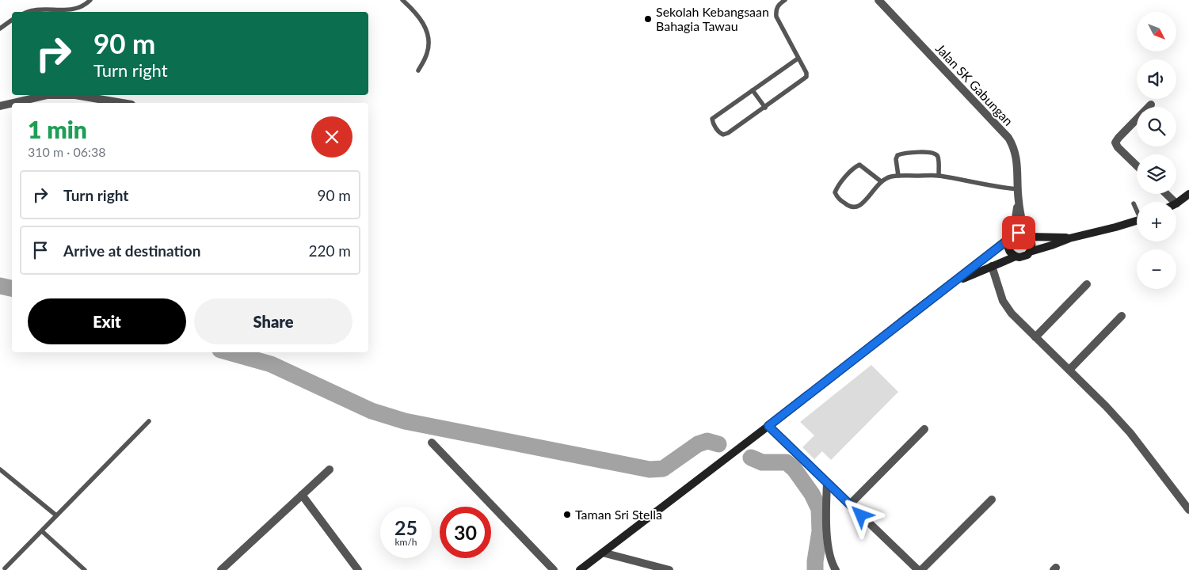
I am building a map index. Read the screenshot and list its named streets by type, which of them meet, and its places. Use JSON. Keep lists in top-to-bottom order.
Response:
{
  "streets": {
    "street": ["Jalan SK Gabungan"]
  },
  "places": ["Sekolah Kebangsaan Bahagia Tawau", "Taman Sri Stella"],
  "north": "bottom right",
  "page": {
    "map_buttons": ["+", "−"],
    "turn": ["90 m", "Turn right"],
    "heading": ["1 min", "310 m · 06:38"],
    "list": [
      {
        "name": "Turn right",
        "value": "90 m"
      },
      {
        "name": "Arrive at destination",
        "value": "220 m"
      }
    ],
    "buttons": ["Exit", "Share"],
    "speed": "25 km/h",
    "limit": "30"
  }
}
